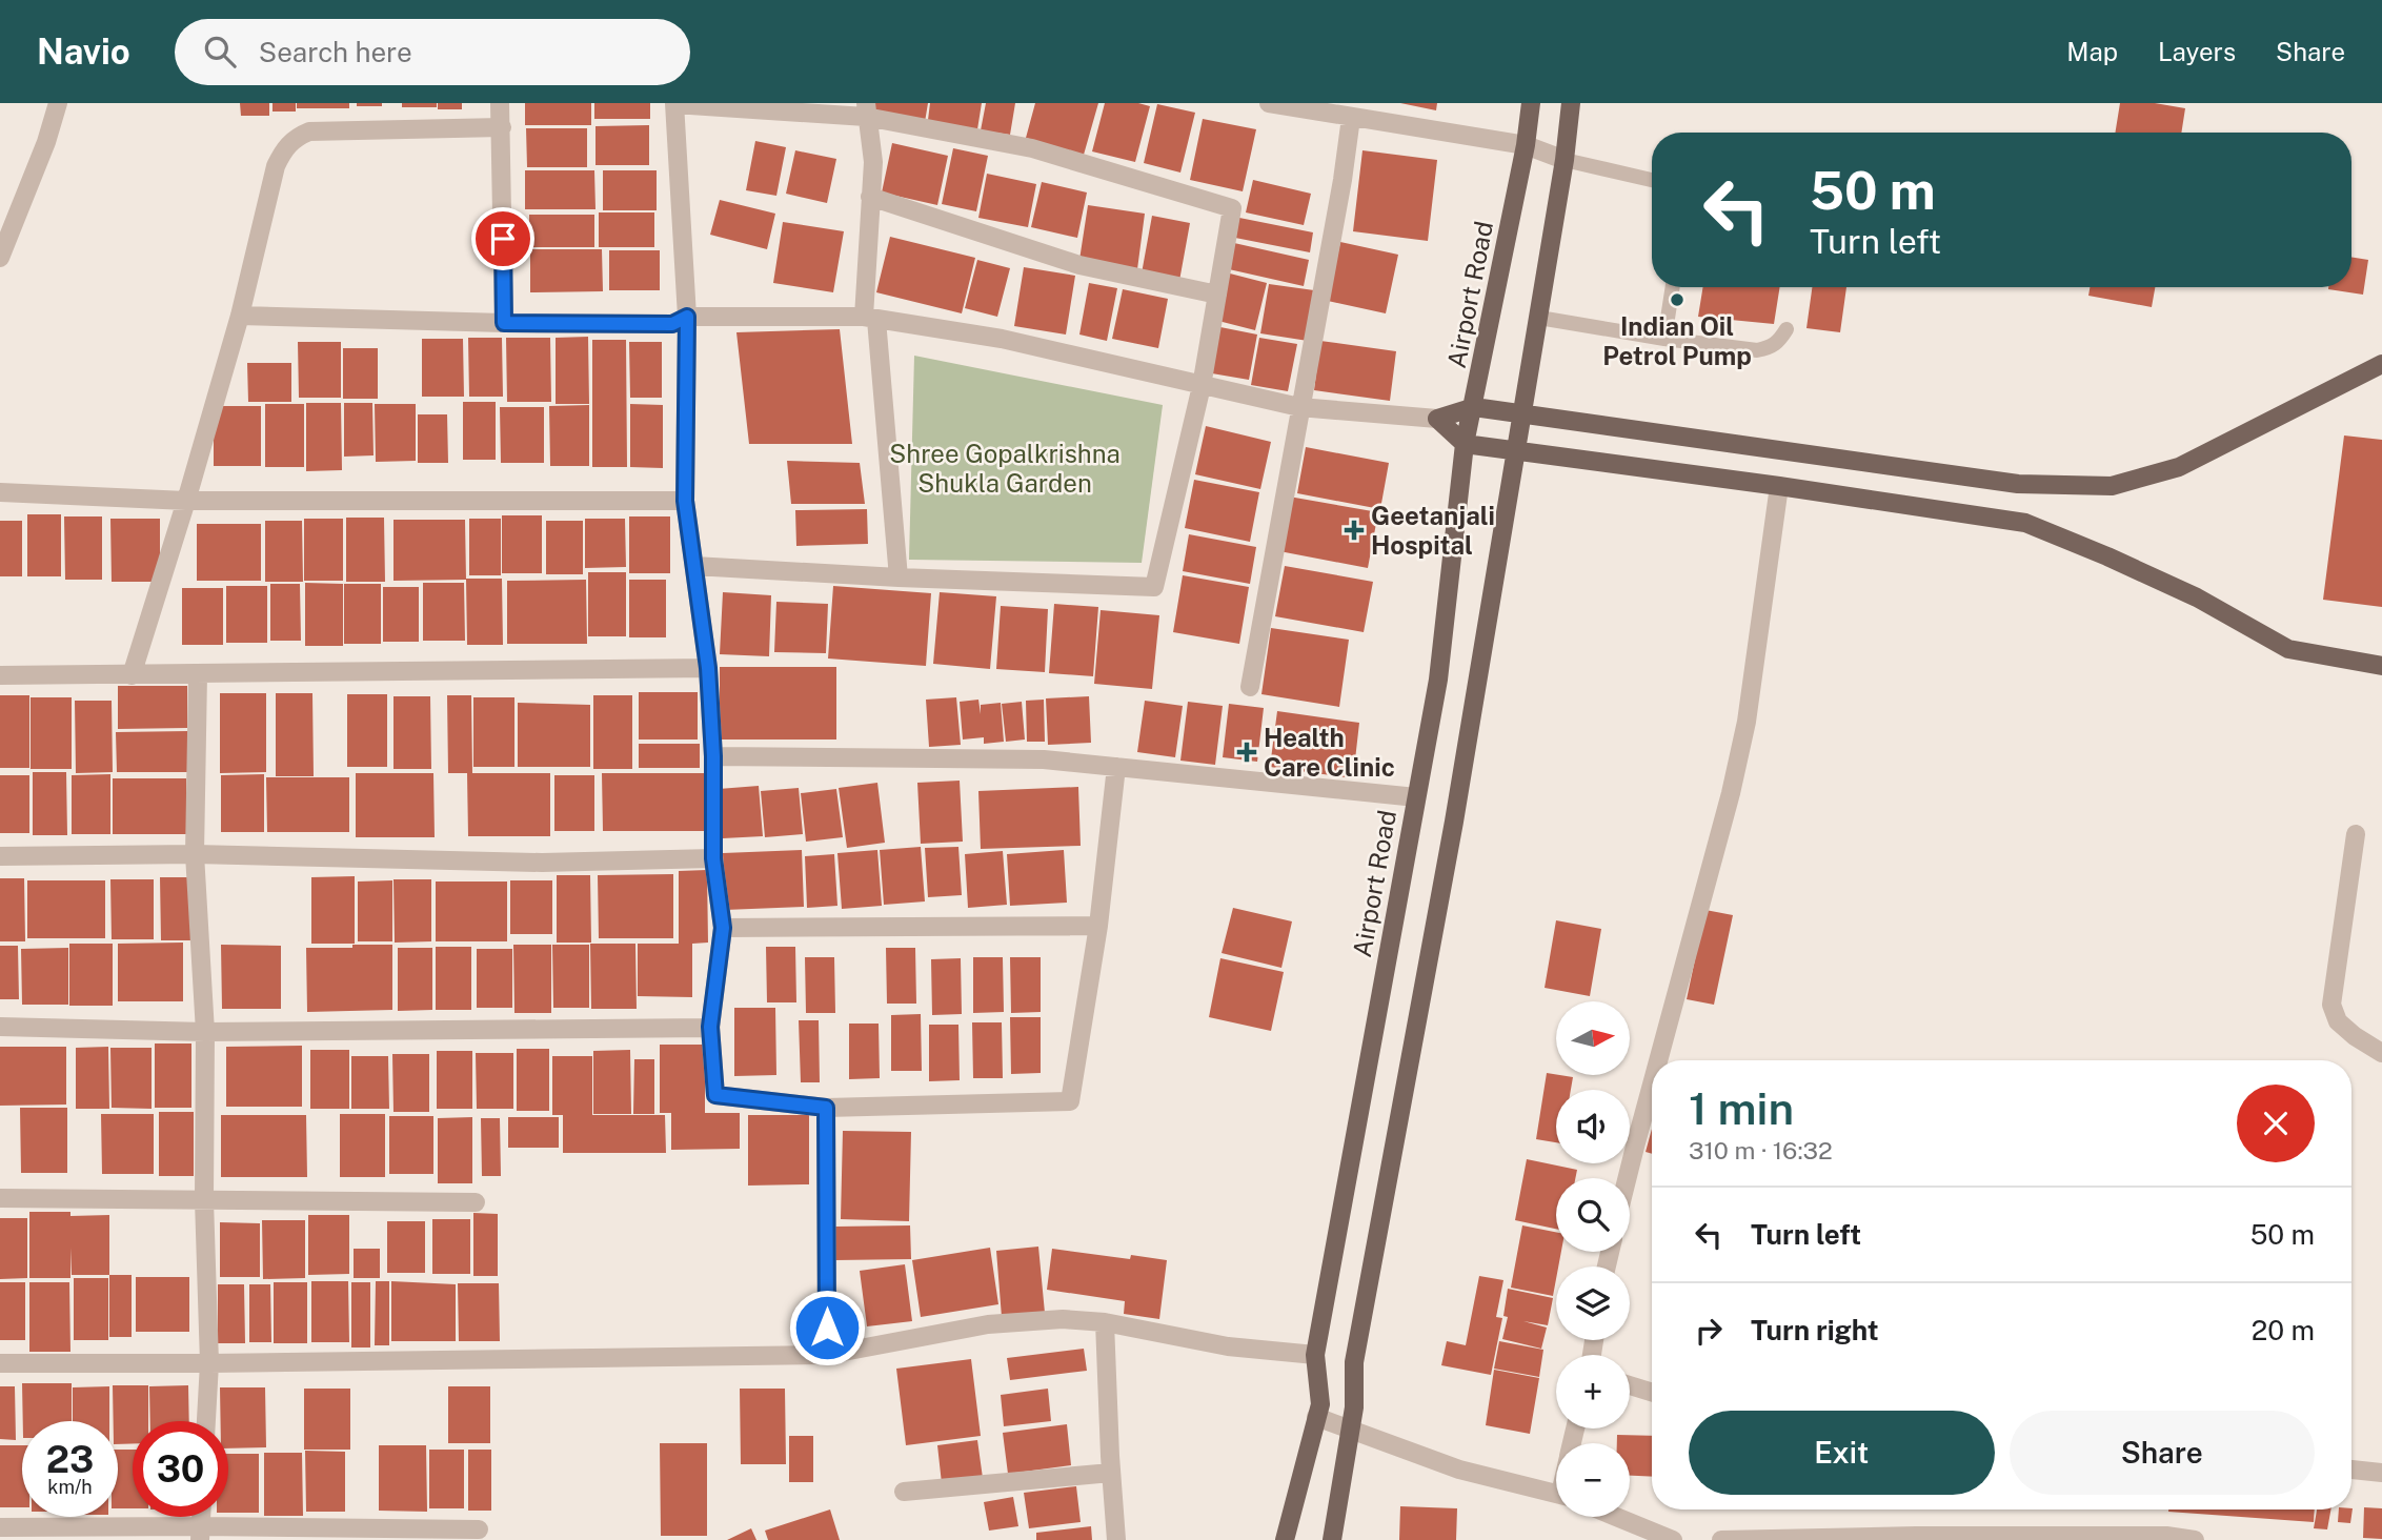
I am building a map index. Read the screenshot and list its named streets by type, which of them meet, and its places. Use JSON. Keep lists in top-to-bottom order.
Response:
{
  "streets": {
    "main road": ["Airport Road"]
  },
  "parks": ["Shree Gopalkrishna Shukla Garden"],
  "places": {
    "other": ["Indian Oil Petrol Pump"],
    "health": ["Geetanjali Hospital", "Health Care Clinic"]
  },
  "north": "right",
  "page": {
    "header": "Navio",
    "search": "Search here",
    "nav": ["Map", "Layers", "Share"],
    "turn": ["50 m", "Turn left"],
    "map_buttons": ["+", "−"],
    "heading": ["1 min", "310 m · 16:32"],
    "list": [
      {
        "name": "Turn left",
        "value": "50 m"
      },
      {
        "name": "Turn right",
        "value": "20 m"
      }
    ],
    "buttons": ["Exit", "Share"],
    "speed": "23 km/h",
    "limit": "30"
  }
}
